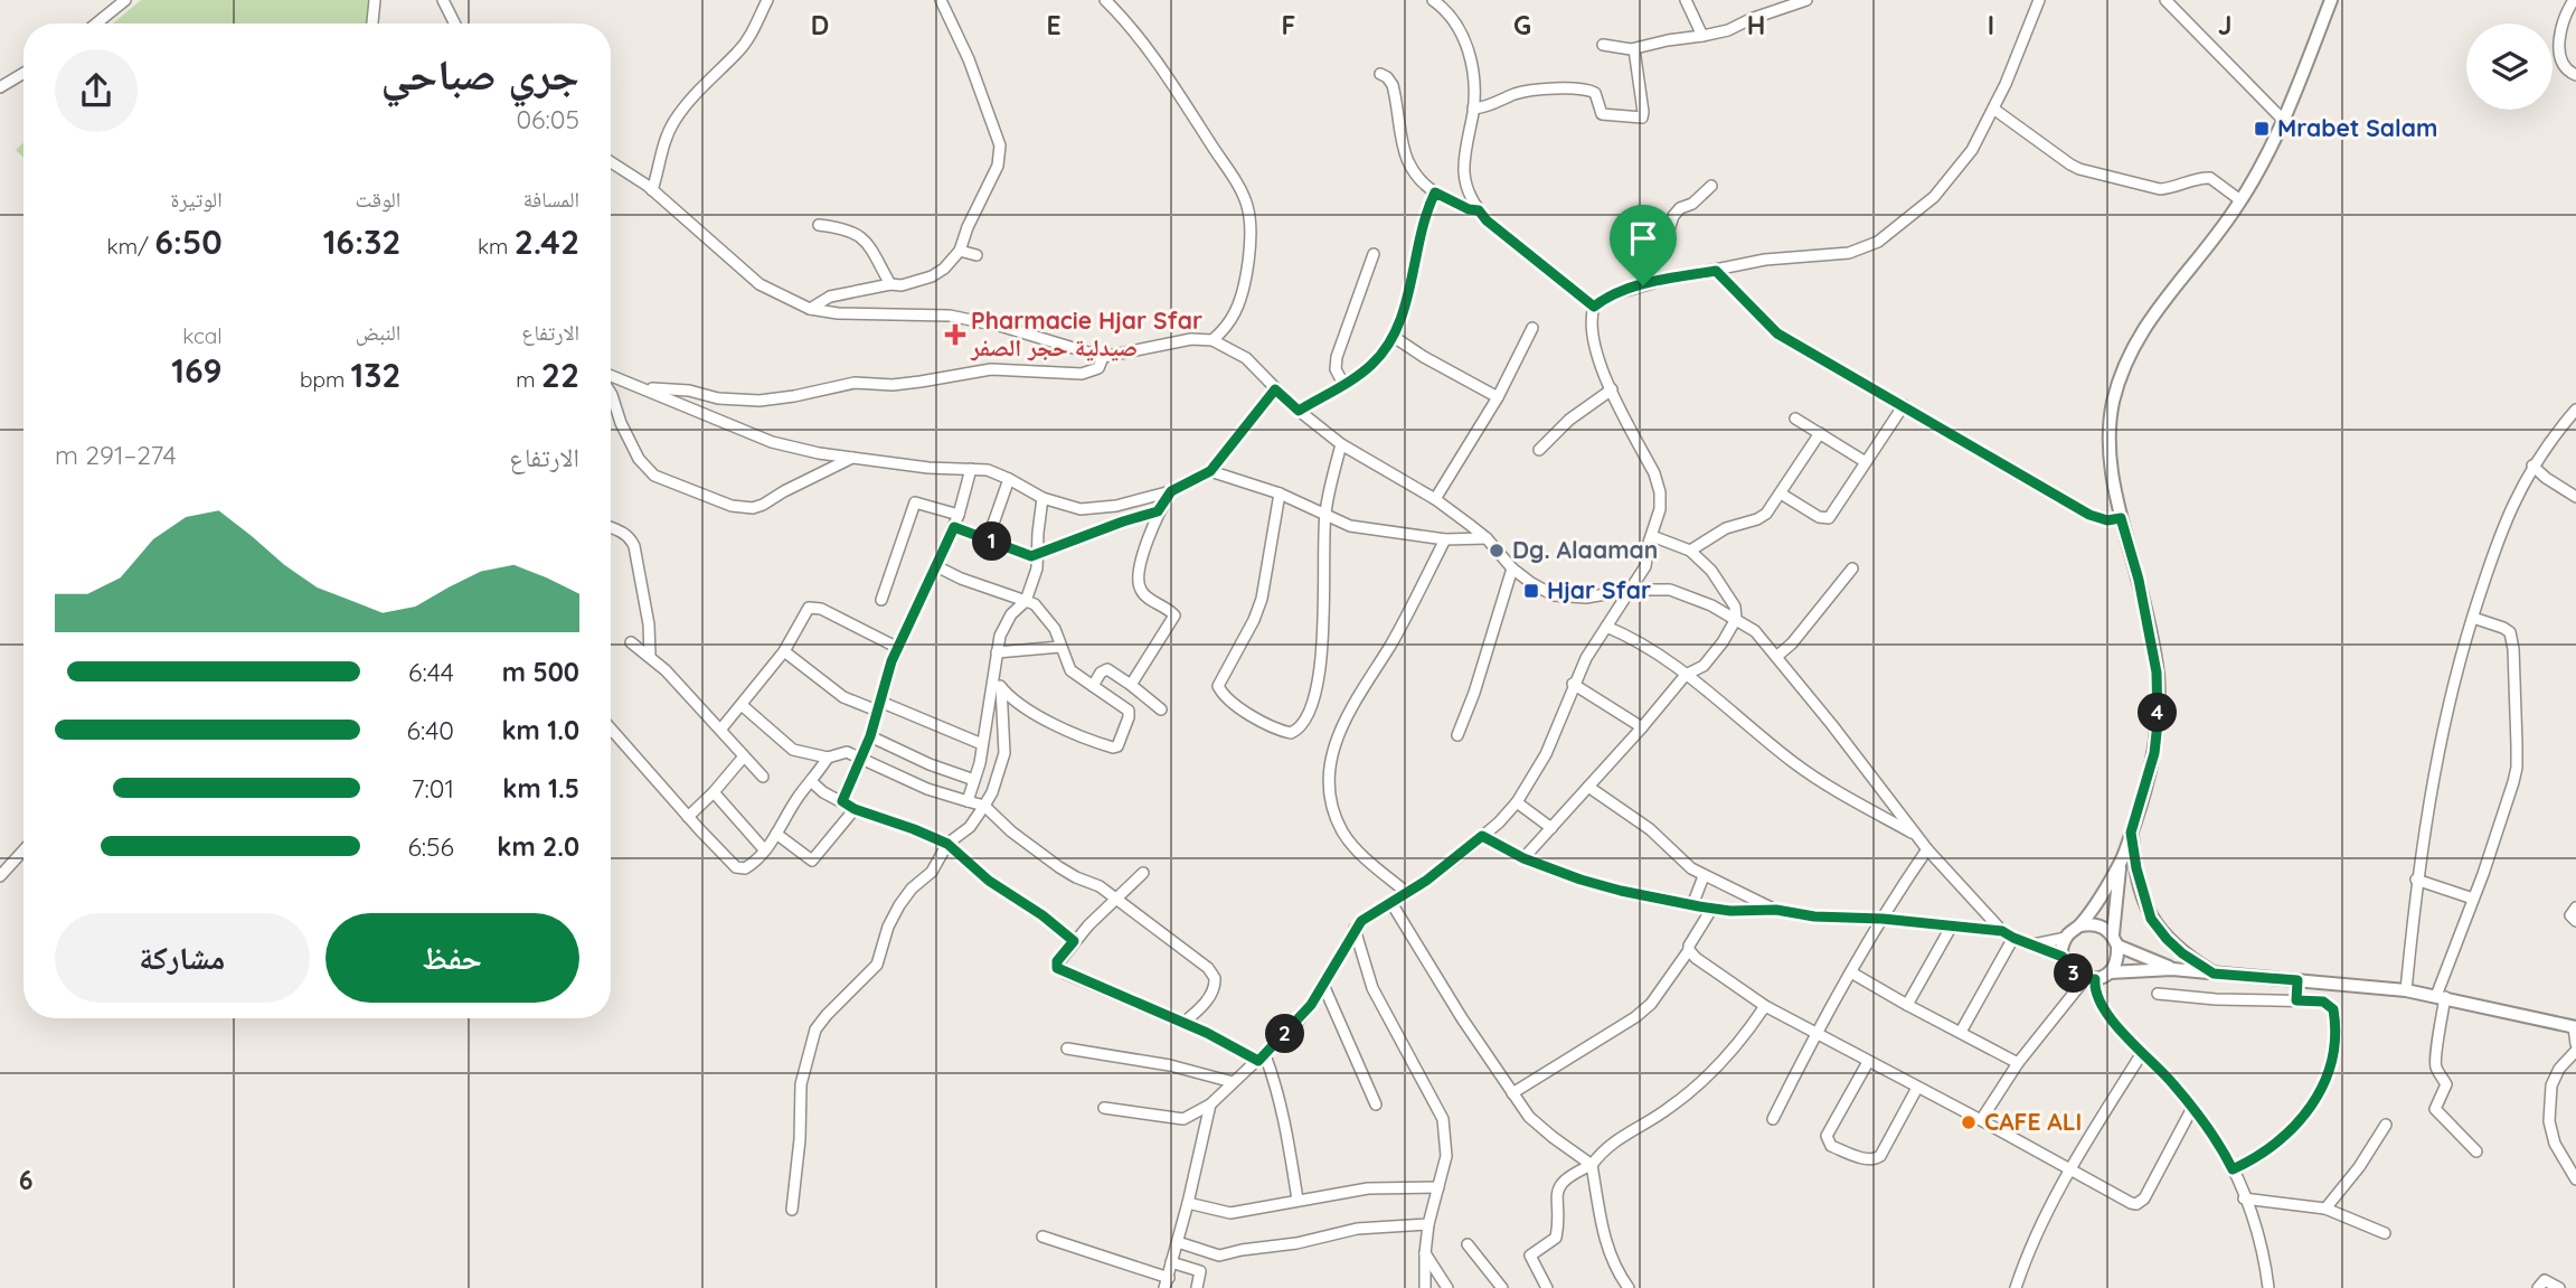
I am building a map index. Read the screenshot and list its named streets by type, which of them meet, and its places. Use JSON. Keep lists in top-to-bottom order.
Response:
{
  "places": {
    "transit": ["Mrabet Salam", "Hjar Sfar"],
    "health": ["Pharmacie Hjar Sfar صيدلية حجر الصفر"],
    "other": ["Dg. Alaaman", "CAFE ALI"]
  },
  "page": {
    "heading": ["جري صباحي", "06:05"],
    "stats": [
      ["المسافة", "2.42 km"],
      ["الوقت", "16:32"],
      ["الوتيرة", "6:50 /km"],
      ["الارتفاع", "22 m"],
      ["النبض", "132 bpm"],
      ["kcal", "169"]
    ],
    "chart": ["الارتفاع", "274–291 m"],
    "pins": [
      "1",
      "4",
      "3",
      "2"
    ],
    "list": [
      {
        "name": "500 m",
        "note": "6:44"
      },
      {
        "name": "1.0 km",
        "note": "6:40"
      },
      {
        "name": "1.5 km",
        "note": "7:01"
      },
      {
        "name": "2.0 km",
        "note": "6:56"
      }
    ],
    "buttons": ["حفظ", "مشاركة"]
  },
  "grid": {
    "columns": [
      "D",
      "E",
      "F",
      "G",
      "H",
      "I",
      "J"
    ],
    "rows": ["6"]
  }
}
